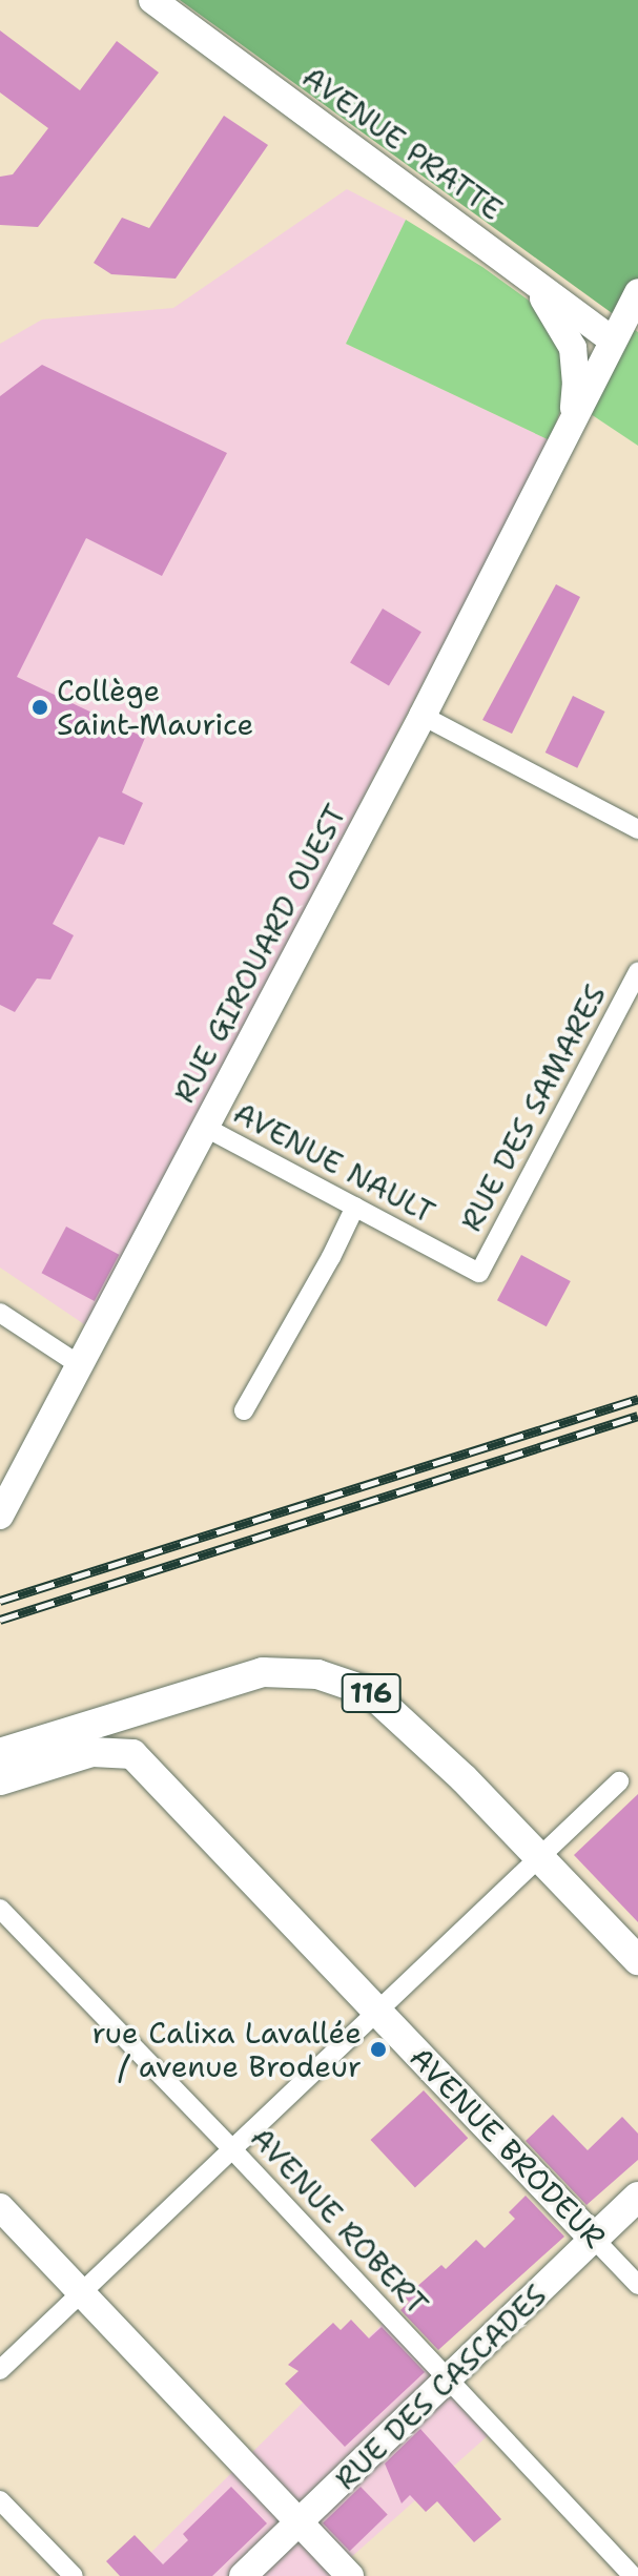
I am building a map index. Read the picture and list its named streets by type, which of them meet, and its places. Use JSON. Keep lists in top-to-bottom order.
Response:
{
  "streets": {
    "main road": ["116", "AVENUE BRODEUR", "RUE DES CASCADES"],
    "street": [
      "AVENUE PRATTE",
      "RUE GIROUARD OUEST",
      "RUE DES SAMARES",
      "AVENUE NAULT",
      "AVENUE ROBERT"
    ]
  },
  "crossings": [
    ["AVENUE PRATTE", "RUE GIROUARD OUEST"],
    ["RUE GIROUARD OUEST", "AVENUE NAULT"],
    ["RUE DES SAMARES", "AVENUE NAULT"],
    ["AVENUE BRODEUR", "RUE DES CASCADES"],
    ["AVENUE ROBERT", "RUE DES CASCADES"]
  ],
  "places": ["Collège Saint-Maurice", "rue Calixa Lavallée / avenue Brodeur"]
}
